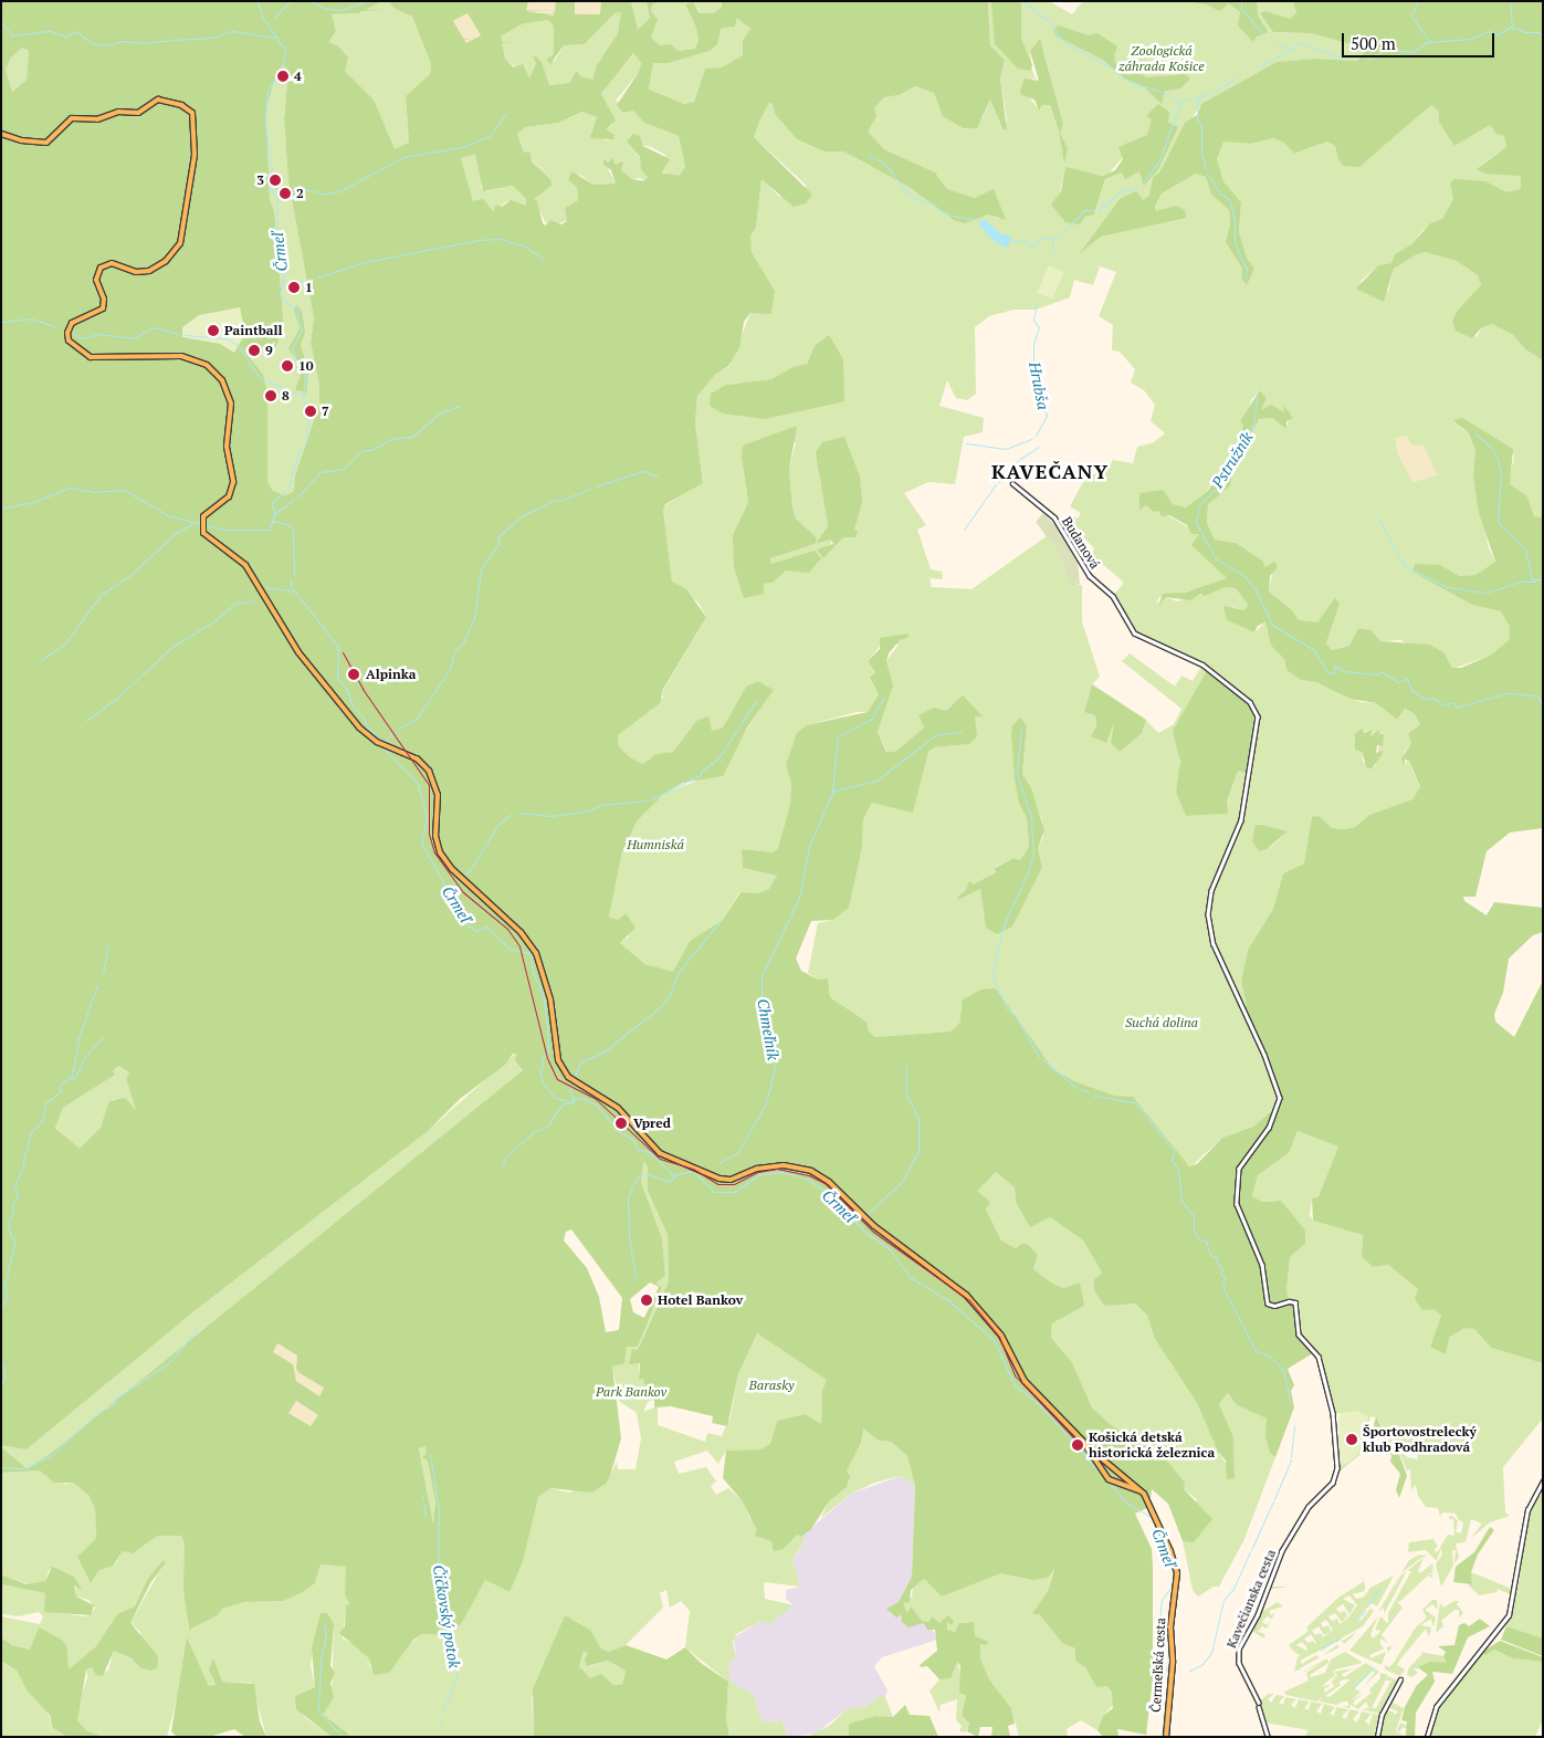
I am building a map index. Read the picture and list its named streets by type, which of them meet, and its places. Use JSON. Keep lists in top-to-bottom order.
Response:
{
  "streets": {
    "main road": ["Čermeľská cesta"],
    "street": ["Budanová", "Kavečianska cesta"]
  },
  "crossings": [
    ["Budanová", "Kavečianska cesta"]
  ],
  "districts": ["KAVEČANY"],
  "water": [
    "Črmeľ",
    "Hrubša",
    "Pstružník",
    "Chmeľník",
    "Čičkovský potok"
  ],
  "parks": [
    "Zoologická záhrada Košice",
    "Humniská",
    "Suchá dolina",
    "Barasky",
    "Park Bankov"
  ],
  "places": [
    "4",
    "3",
    "2",
    "1",
    "Paintball",
    "9",
    "10",
    "8",
    "7",
    "Alpinka",
    "Vpred",
    "Hotel Bankov",
    "Športovostrelecký klub Podhradová",
    "Košická detská historická železnica"
  ],
  "scale_bar": "500 m"
}
